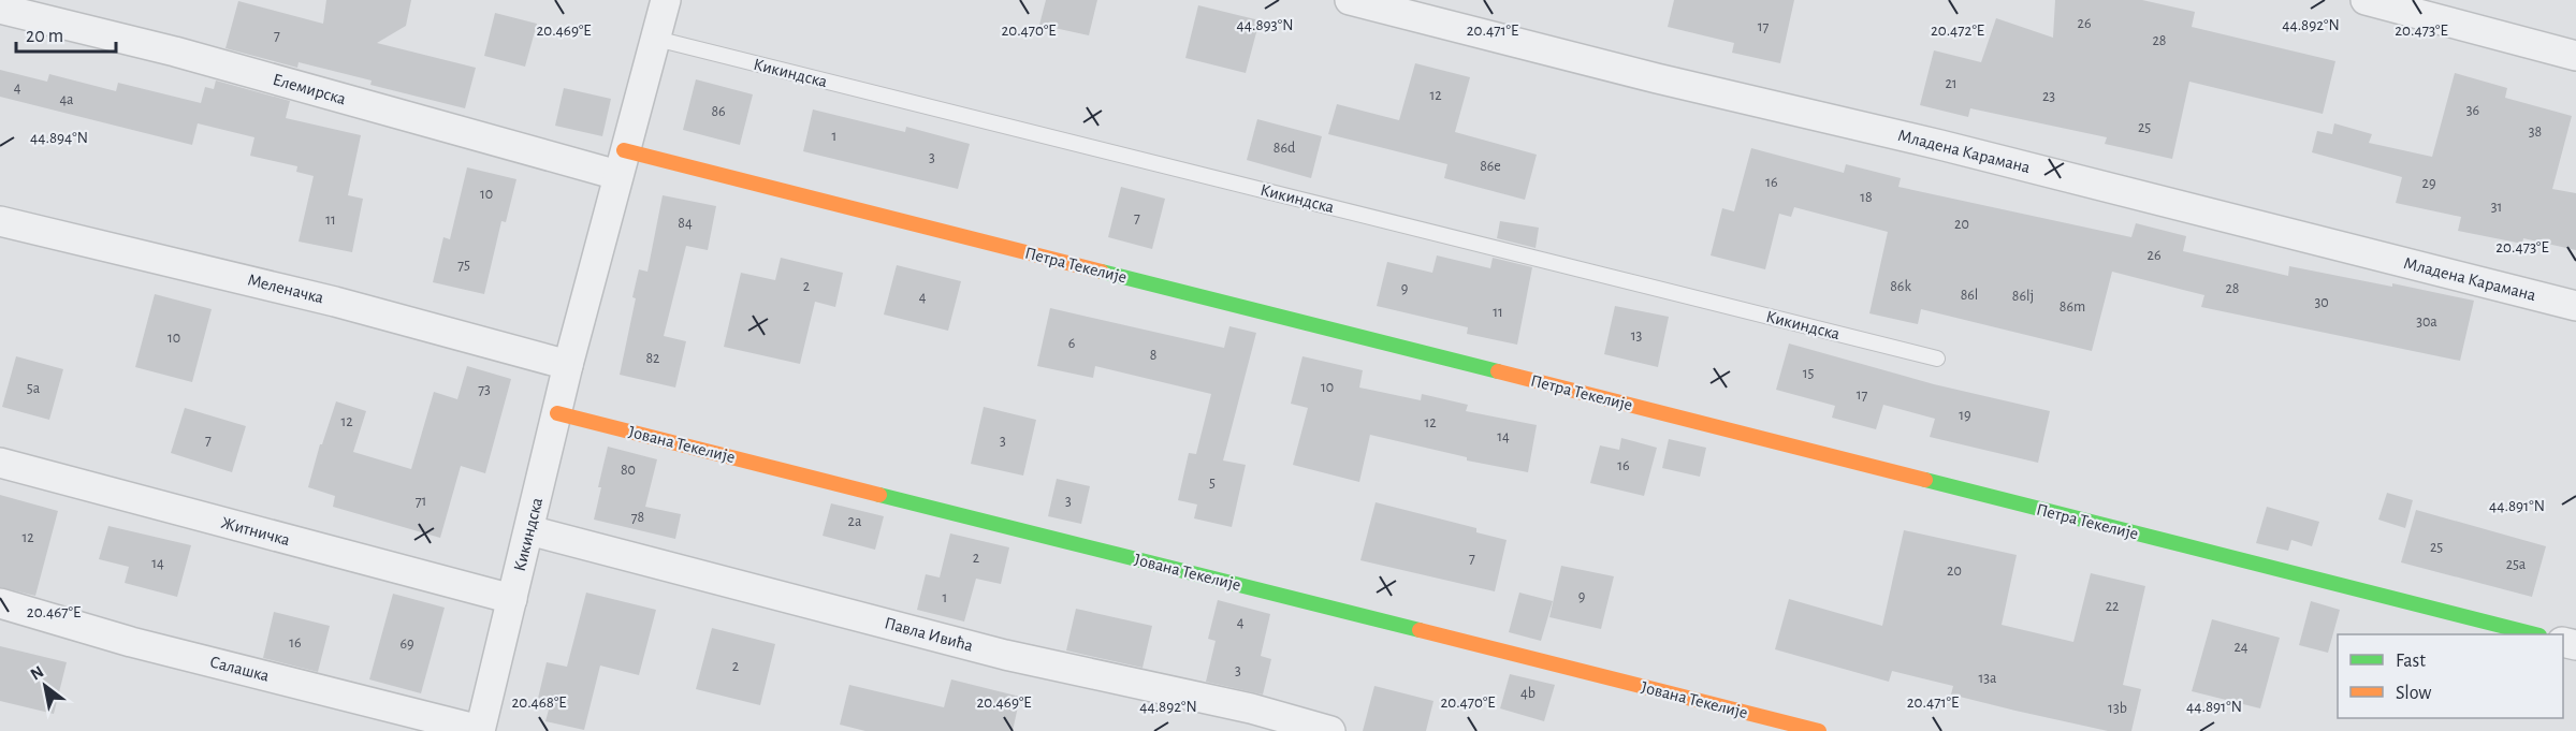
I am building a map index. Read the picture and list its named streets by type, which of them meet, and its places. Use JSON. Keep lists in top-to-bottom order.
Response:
{
  "streets": {
    "street": [
      "Кикиндска",
      "Елемирска",
      "Младена Карамана",
      "Петра Текелије",
      "Меленачка",
      "Јована Текелије",
      "Житничка",
      "Павла Ивића",
      "Салашка"
    ]
  },
  "crossings": [
    ["Кикиндска", "Елемирска"],
    ["Кикиндска", "Петра Текелије"],
    ["Кикиндска", "Меленачка"],
    ["Кикиндска", "Јована Текелије"],
    ["Кикиндска", "Житничка"],
    ["Кикиндска", "Павла Ивића"],
    ["Кикиндска", "Салашка"],
    ["Елемирска", "Петра Текелије"]
  ],
  "house_numbers": [
    "26",
    "17",
    "7",
    "28",
    "21",
    "4",
    "12",
    "23",
    "4a",
    "36",
    "86",
    "25",
    "38",
    "1",
    "86d",
    "3",
    "86e",
    "16",
    "29",
    "10",
    "18",
    "31",
    "7",
    "11",
    "84",
    "20",
    "26",
    "75",
    "2",
    "86k",
    "9",
    "28",
    "86l",
    "86lj",
    "4",
    "30",
    "86m",
    "11",
    "30a",
    "13",
    "10",
    "6",
    "8",
    "82",
    "15",
    "10",
    "5a",
    "73",
    "17",
    "19",
    "12",
    "12",
    "14",
    "7",
    "3",
    "16",
    "80",
    "5",
    "71",
    "3",
    "78",
    "2a",
    "12",
    "25",
    "2",
    "7",
    "14",
    "25a",
    "20",
    "9",
    "1",
    "22",
    "4",
    "16",
    "69",
    "24",
    "2",
    "3",
    "13a",
    "4b",
    "13b"
  ],
  "legend": ["Fast", "Slow"],
  "scale_bar": "20 m",
  "north": "top left",
  "coordinates": [
    "44.893°N",
    "44.892°N",
    "20.469°E",
    "20.470°E",
    "20.471°E",
    "20.472°E",
    "20.473°E",
    "44.894°N",
    "44.891°N",
    "20.467°E",
    "20.468°E"
  ]
}
